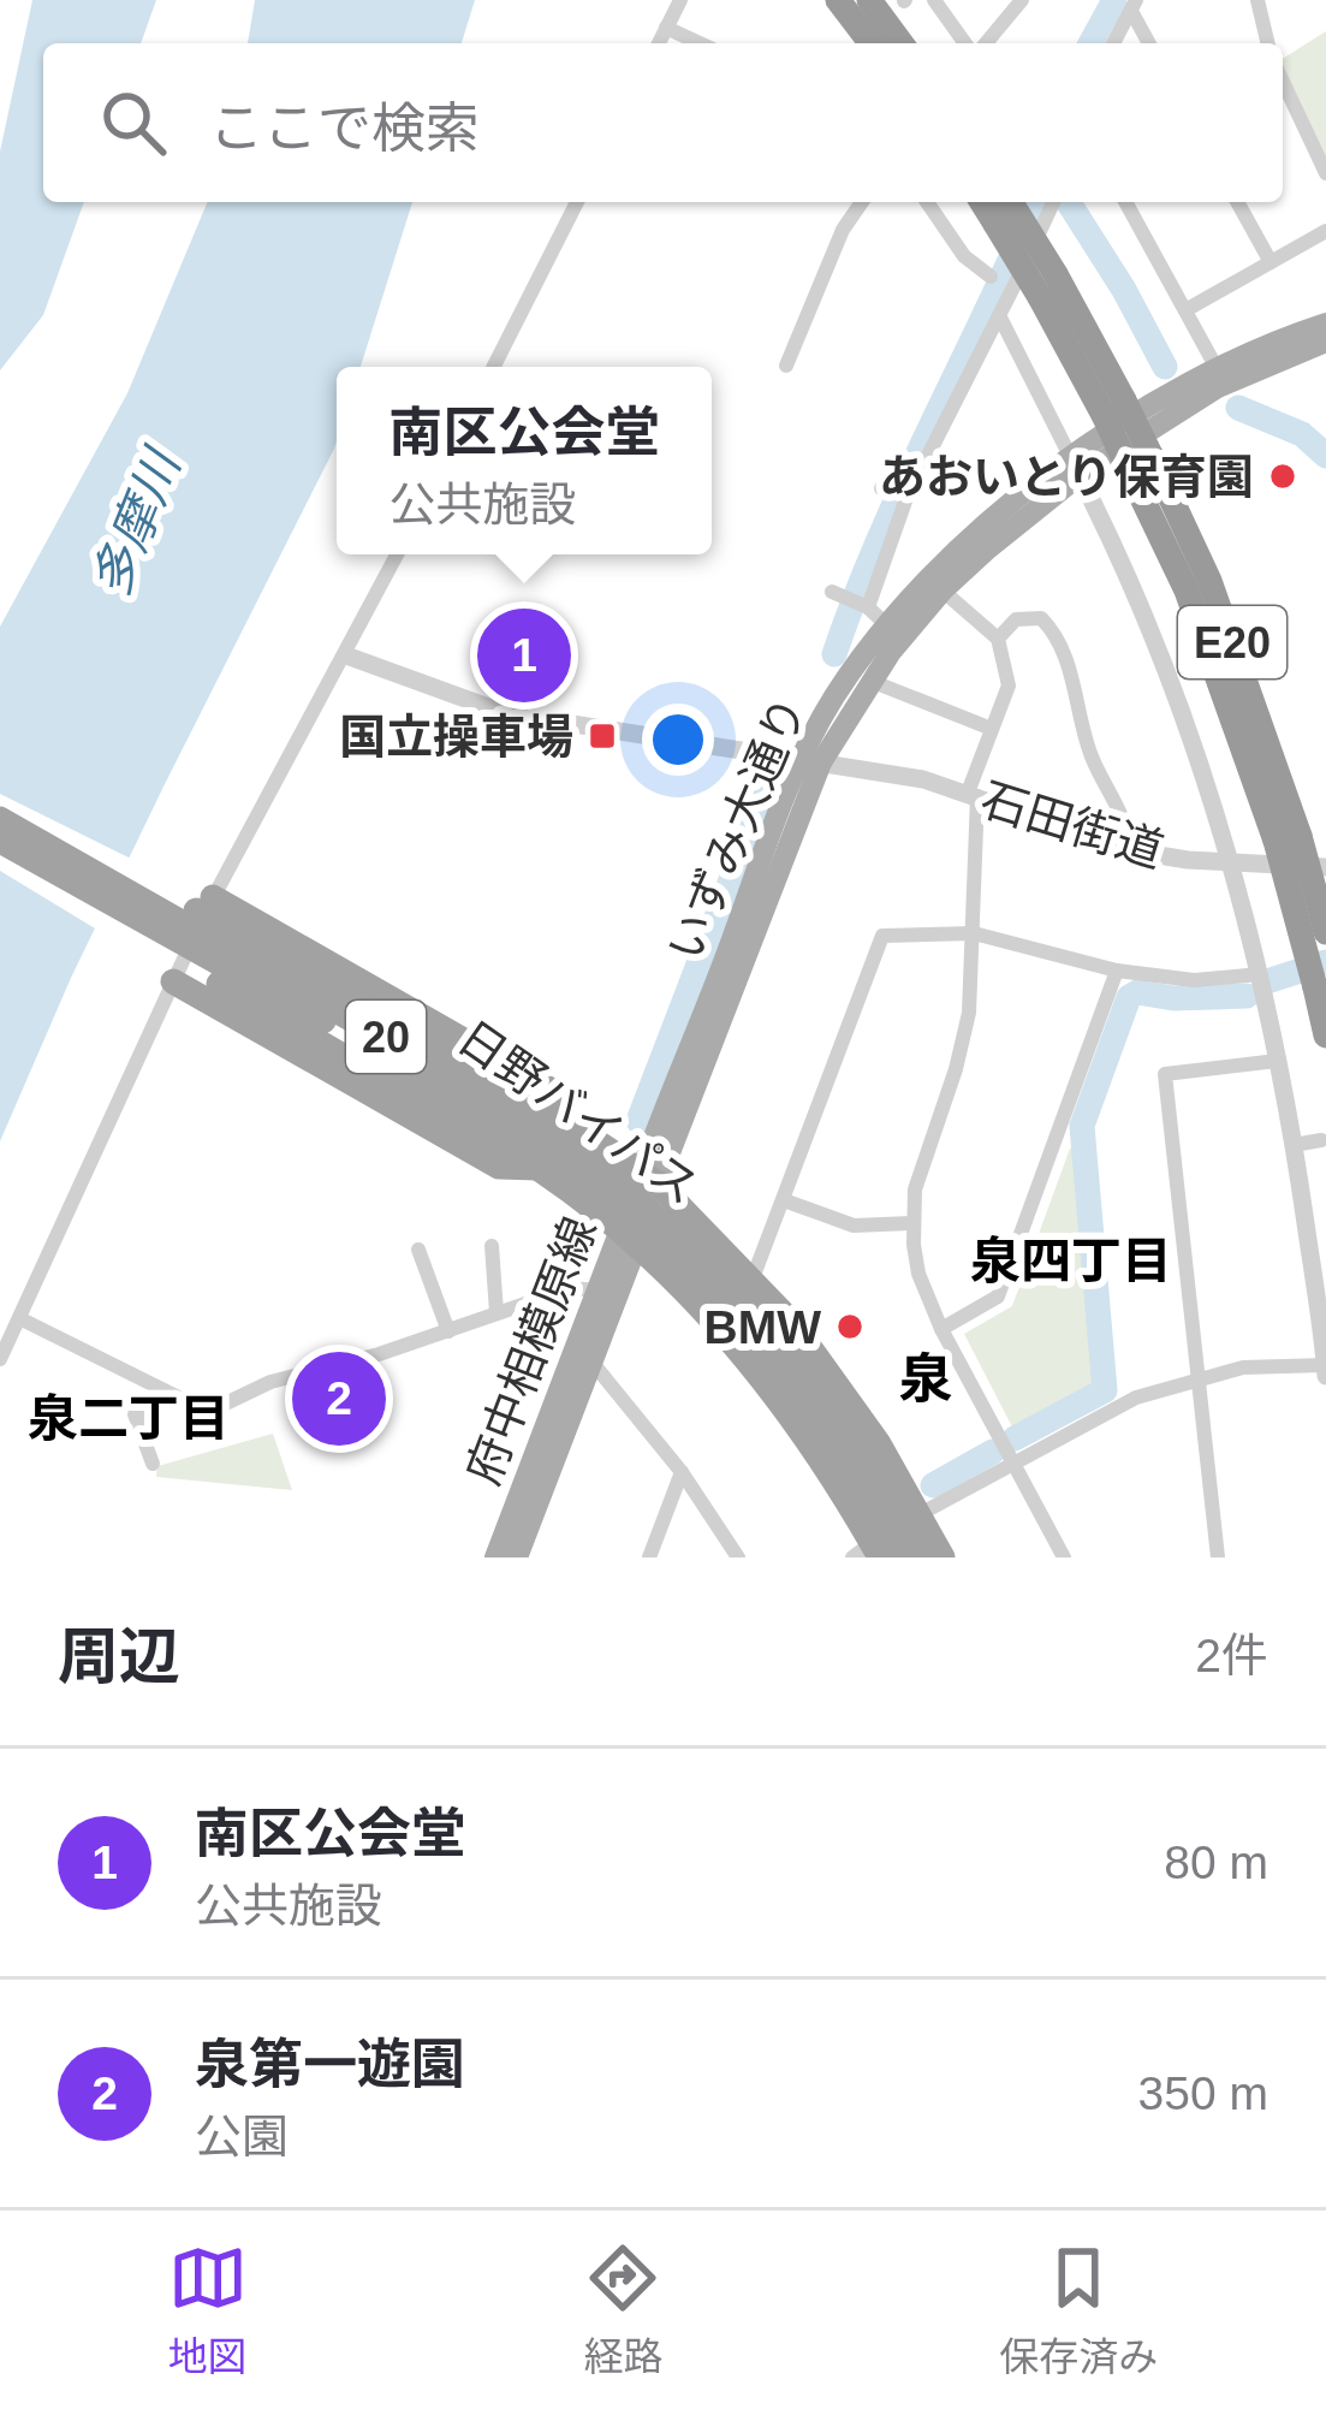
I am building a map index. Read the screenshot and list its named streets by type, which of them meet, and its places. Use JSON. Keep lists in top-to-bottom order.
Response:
{
  "streets": {
    "highway": ["E20", "20", "日野バイパス"],
    "main road": ["いずみ大通り", "府中相模原線"],
    "street": ["石田街道"]
  },
  "crossings": [
    ["石田街道", "いずみ大通り"],
    ["いずみ大通り", "府中相模原線"]
  ],
  "districts": ["泉四丁目", "泉", "泉二丁目"],
  "water": ["多摩川"],
  "places": {
    "other": ["あおいとり保育園", "BMW"],
    "transit": ["国立操車場"]
  },
  "page": {
    "search": "ここで検索",
    "popup": ["南区公会堂", "公共施設"],
    "pins": ["1", "2"],
    "heading": ["周辺", "2件"],
    "list": [
      {
        "mark": "1",
        "name": "南区公会堂",
        "note": "公共施設",
        "value": "80 m"
      },
      {
        "mark": "2",
        "name": "泉第一遊園",
        "note": "公園",
        "value": "350 m"
      }
    ],
    "nav": ["地図", "経路", "保存済み"]
  }
}
